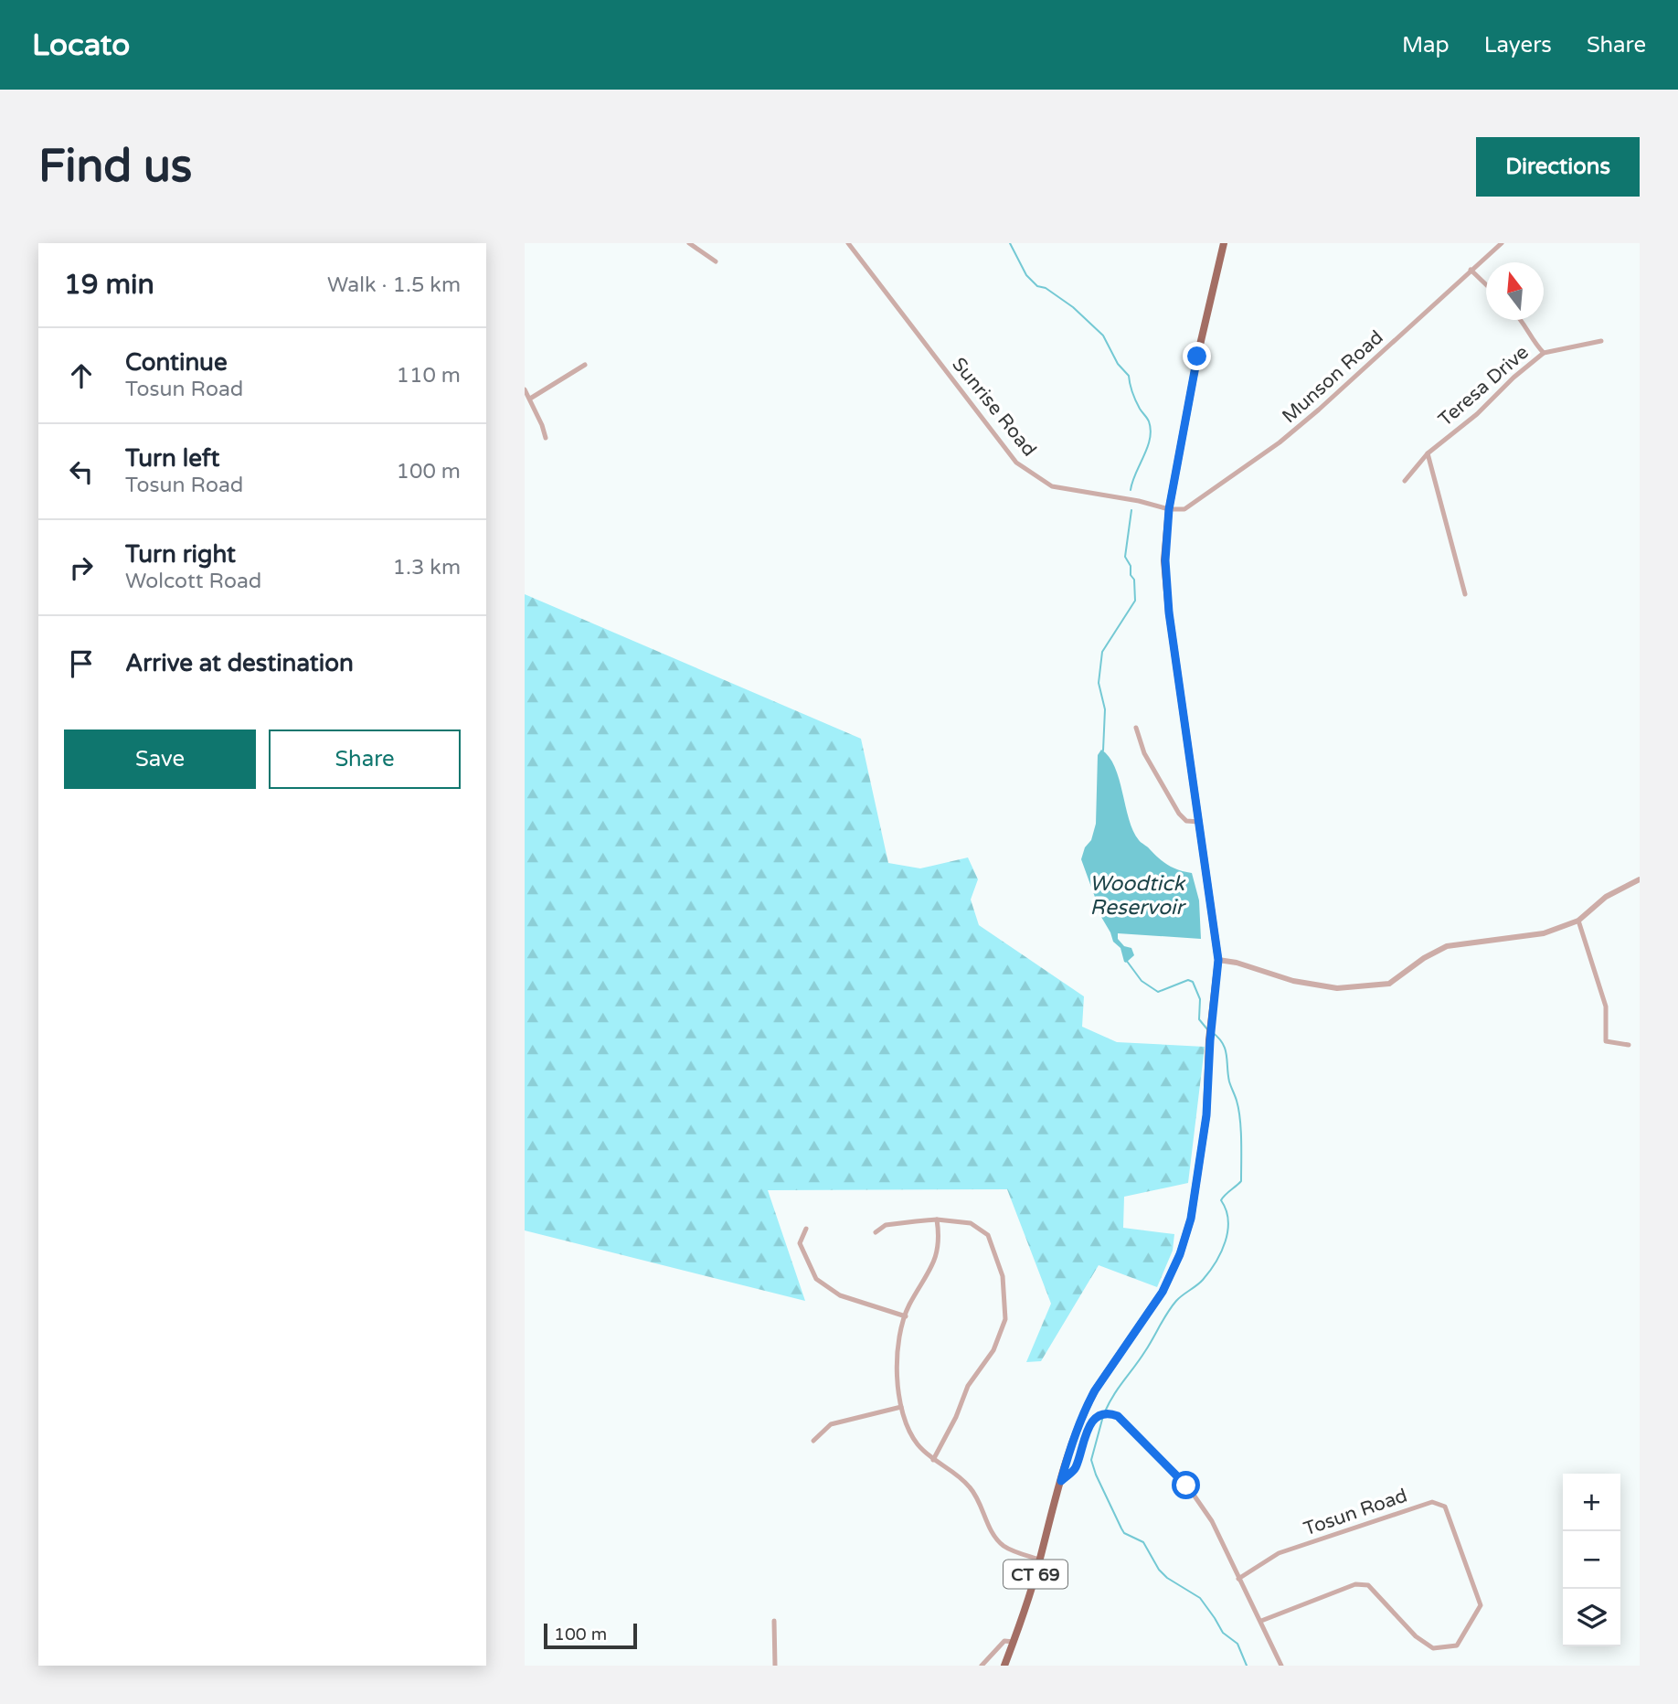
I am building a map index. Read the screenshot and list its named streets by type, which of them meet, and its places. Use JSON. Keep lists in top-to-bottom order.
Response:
{
  "streets": {
    "main road": ["CT 69"],
    "street": [
      "Munson Road",
      "Teresa Drive",
      "Sunrise Road",
      "Tosun Road"
    ]
  },
  "crossings": [
    ["Munson Road", "Sunrise Road"],
    ["Munson Road", "CT 69"],
    ["Sunrise Road", "CT 69"]
  ],
  "water": ["Woodtick Reservoir"],
  "scale_bar": "100 m",
  "north": "top",
  "page": {
    "header": "Locato",
    "nav": ["Map", "Layers", "Share"],
    "buttons": [
      "Directions",
      ["Save", "Share"]
    ],
    "title": "Find us",
    "heading": ["19 min", "Walk · 1.5 km"],
    "list": [
      ["Continue", "Tosun Road", "110 m"],
      ["Turn left", "Tosun Road", "100 m"],
      ["Turn right", "Wolcott Road", "1.3 km"],
      "Arrive at destination"
    ],
    "map_buttons": ["+", "−"],
    "scale": "100 m"
  }
}
